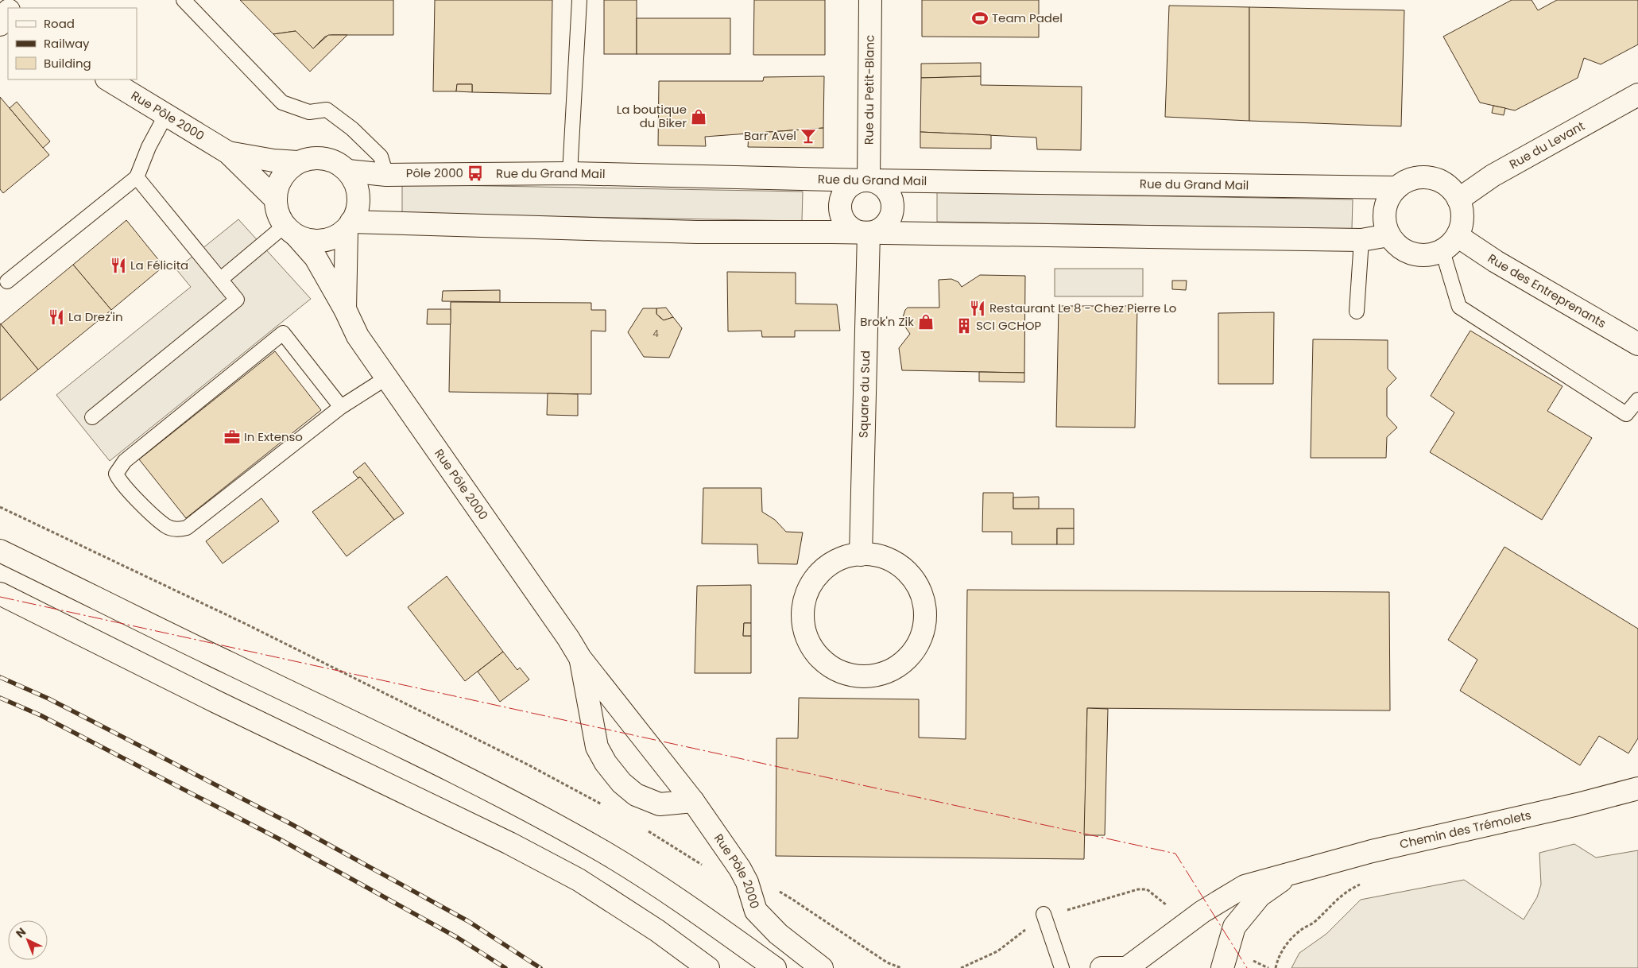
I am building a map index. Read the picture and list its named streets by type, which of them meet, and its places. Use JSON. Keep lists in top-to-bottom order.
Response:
{
  "streets": {
    "street": [
      "Rue du Petit-Blanc",
      "Rue Pôle 2000",
      "Rue du Levant",
      "Rue du Grand Mail",
      "Rue des Entreprenants",
      "Square du Sud",
      "Chemin des Trémolets"
    ]
  },
  "crossings": [
    ["Rue du Petit-Blanc", "Rue du Grand Mail"],
    ["Rue du Petit-Blanc", "Square du Sud"],
    ["Rue Pôle 2000", "Rue du Grand Mail"],
    ["Rue du Levant", "Rue du Grand Mail"],
    ["Rue du Levant", "Rue des Entreprenants"],
    ["Rue du Grand Mail", "Rue des Entreprenants"],
    ["Rue du Grand Mail", "Square du Sud"]
  ],
  "places": {
    "sports": ["Team Padel"],
    "shop": ["La boutique du Biker", "Brok'n Zik"],
    "bar": ["Barr Avel"],
    "bus stop": ["Pôle 2000"],
    "restaurant": ["La Félicita", "Restaurant Le 8 - Chez Pierre Lo", "La Drez'in"],
    "building": ["SCI GCHOP"],
    "office": ["In Extenso"]
  },
  "house_numbers": ["4"],
  "legend": ["Road", "Railway", "Building"],
  "north": "top left"
}
